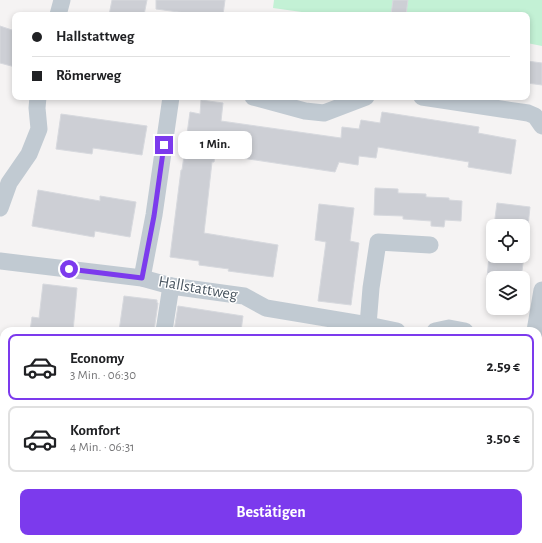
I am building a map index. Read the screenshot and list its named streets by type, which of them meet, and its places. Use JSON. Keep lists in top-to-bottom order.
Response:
{
  "streets": {
    "street": ["Hallstattweg"]
  },
  "page": {
    "banner": ["Hallstattweg", "Römerweg"],
    "bubble": "1 Min.",
    "list": [
      {
        "name": "Economy",
        "note": "3 Min. · 06:30",
        "value": "2.59 €"
      },
      {
        "name": "Komfort",
        "note": "4 Min. · 06:31",
        "value": "3.50 €"
      }
    ],
    "buttons": "Bestätigen"
  }
}
